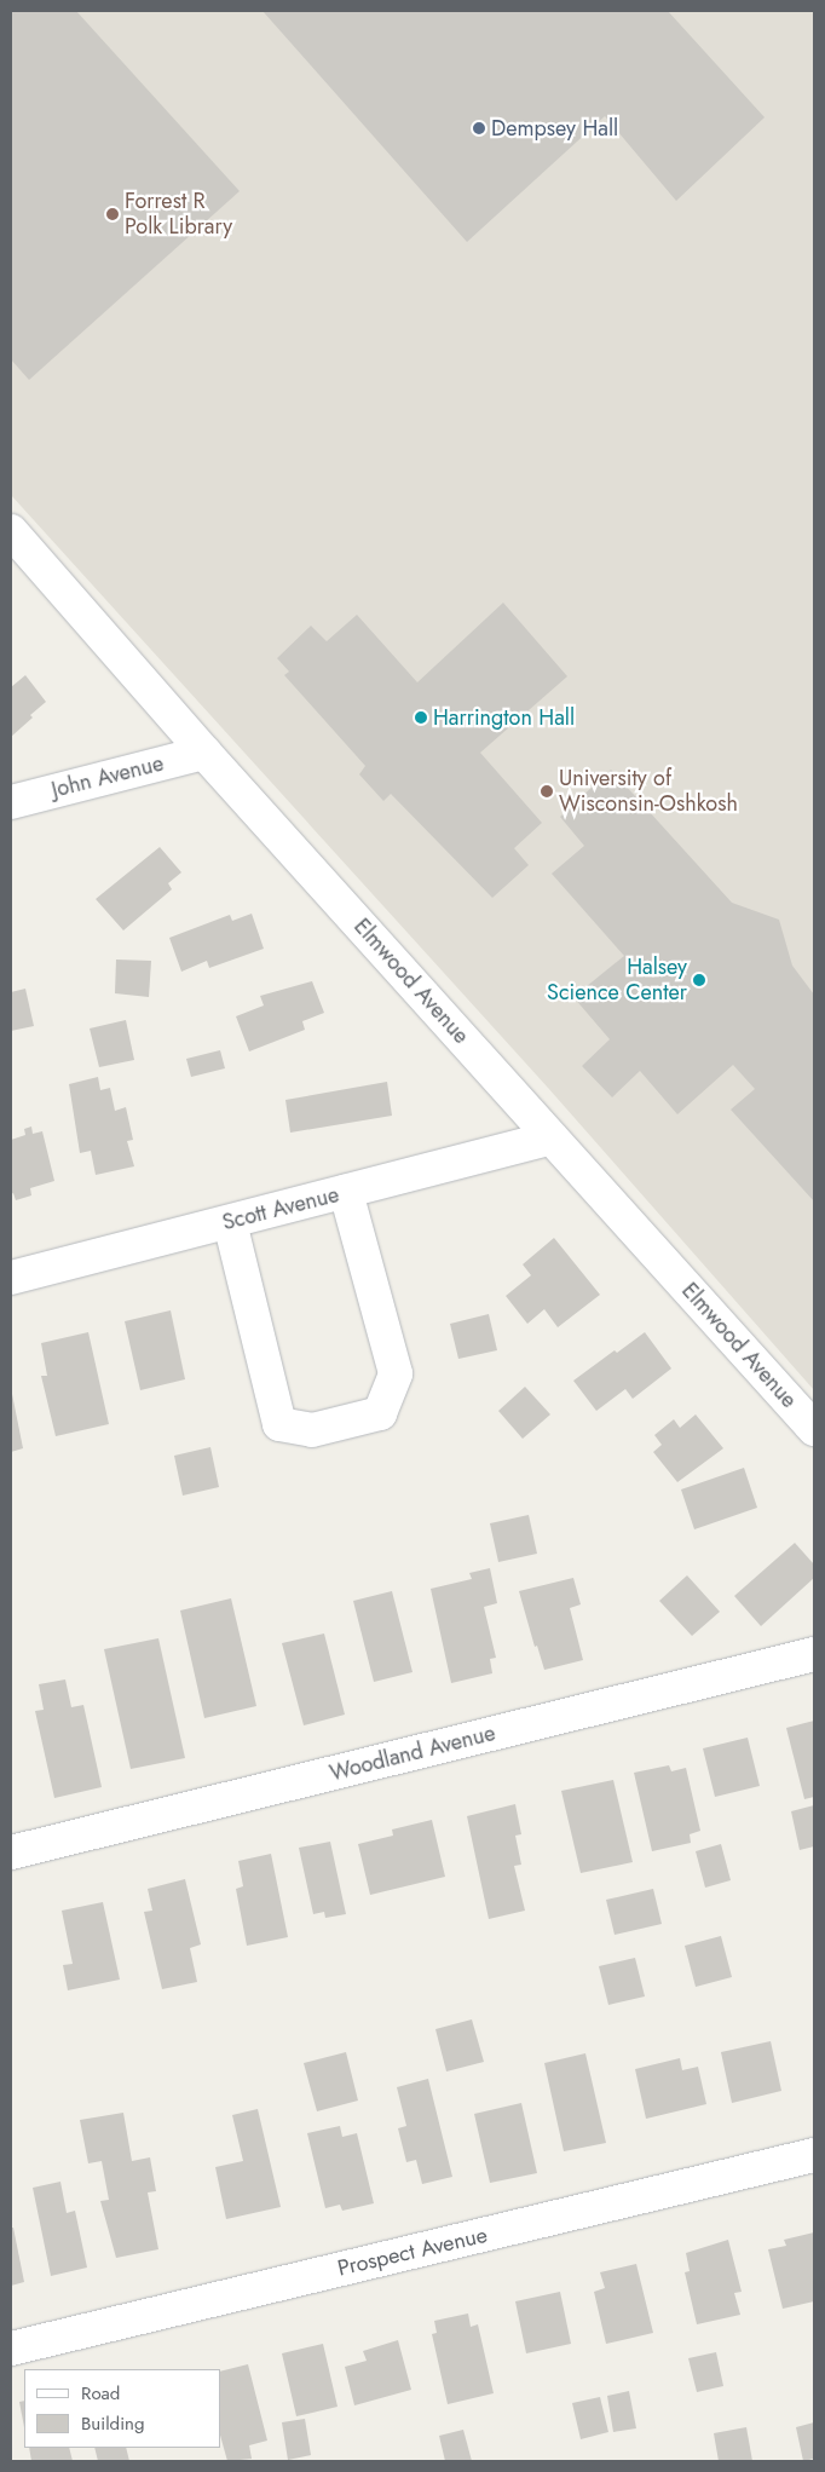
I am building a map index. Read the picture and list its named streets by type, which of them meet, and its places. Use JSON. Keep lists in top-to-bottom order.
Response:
{
  "streets": {
    "street": [
      "John Avenue",
      "Elmwood Avenue",
      "Scott Avenue",
      "Woodland Avenue",
      "Prospect Avenue"
    ]
  },
  "crossings": [
    ["John Avenue", "Elmwood Avenue"],
    ["Elmwood Avenue", "Scott Avenue"]
  ],
  "places": [
    "Dempsey Hall",
    "Forrest R Polk Library",
    "Harrington Hall",
    "University of Wisconsin-Oshkosh",
    "Halsey Science Center"
  ],
  "legend": ["Road", "Building"]
}
